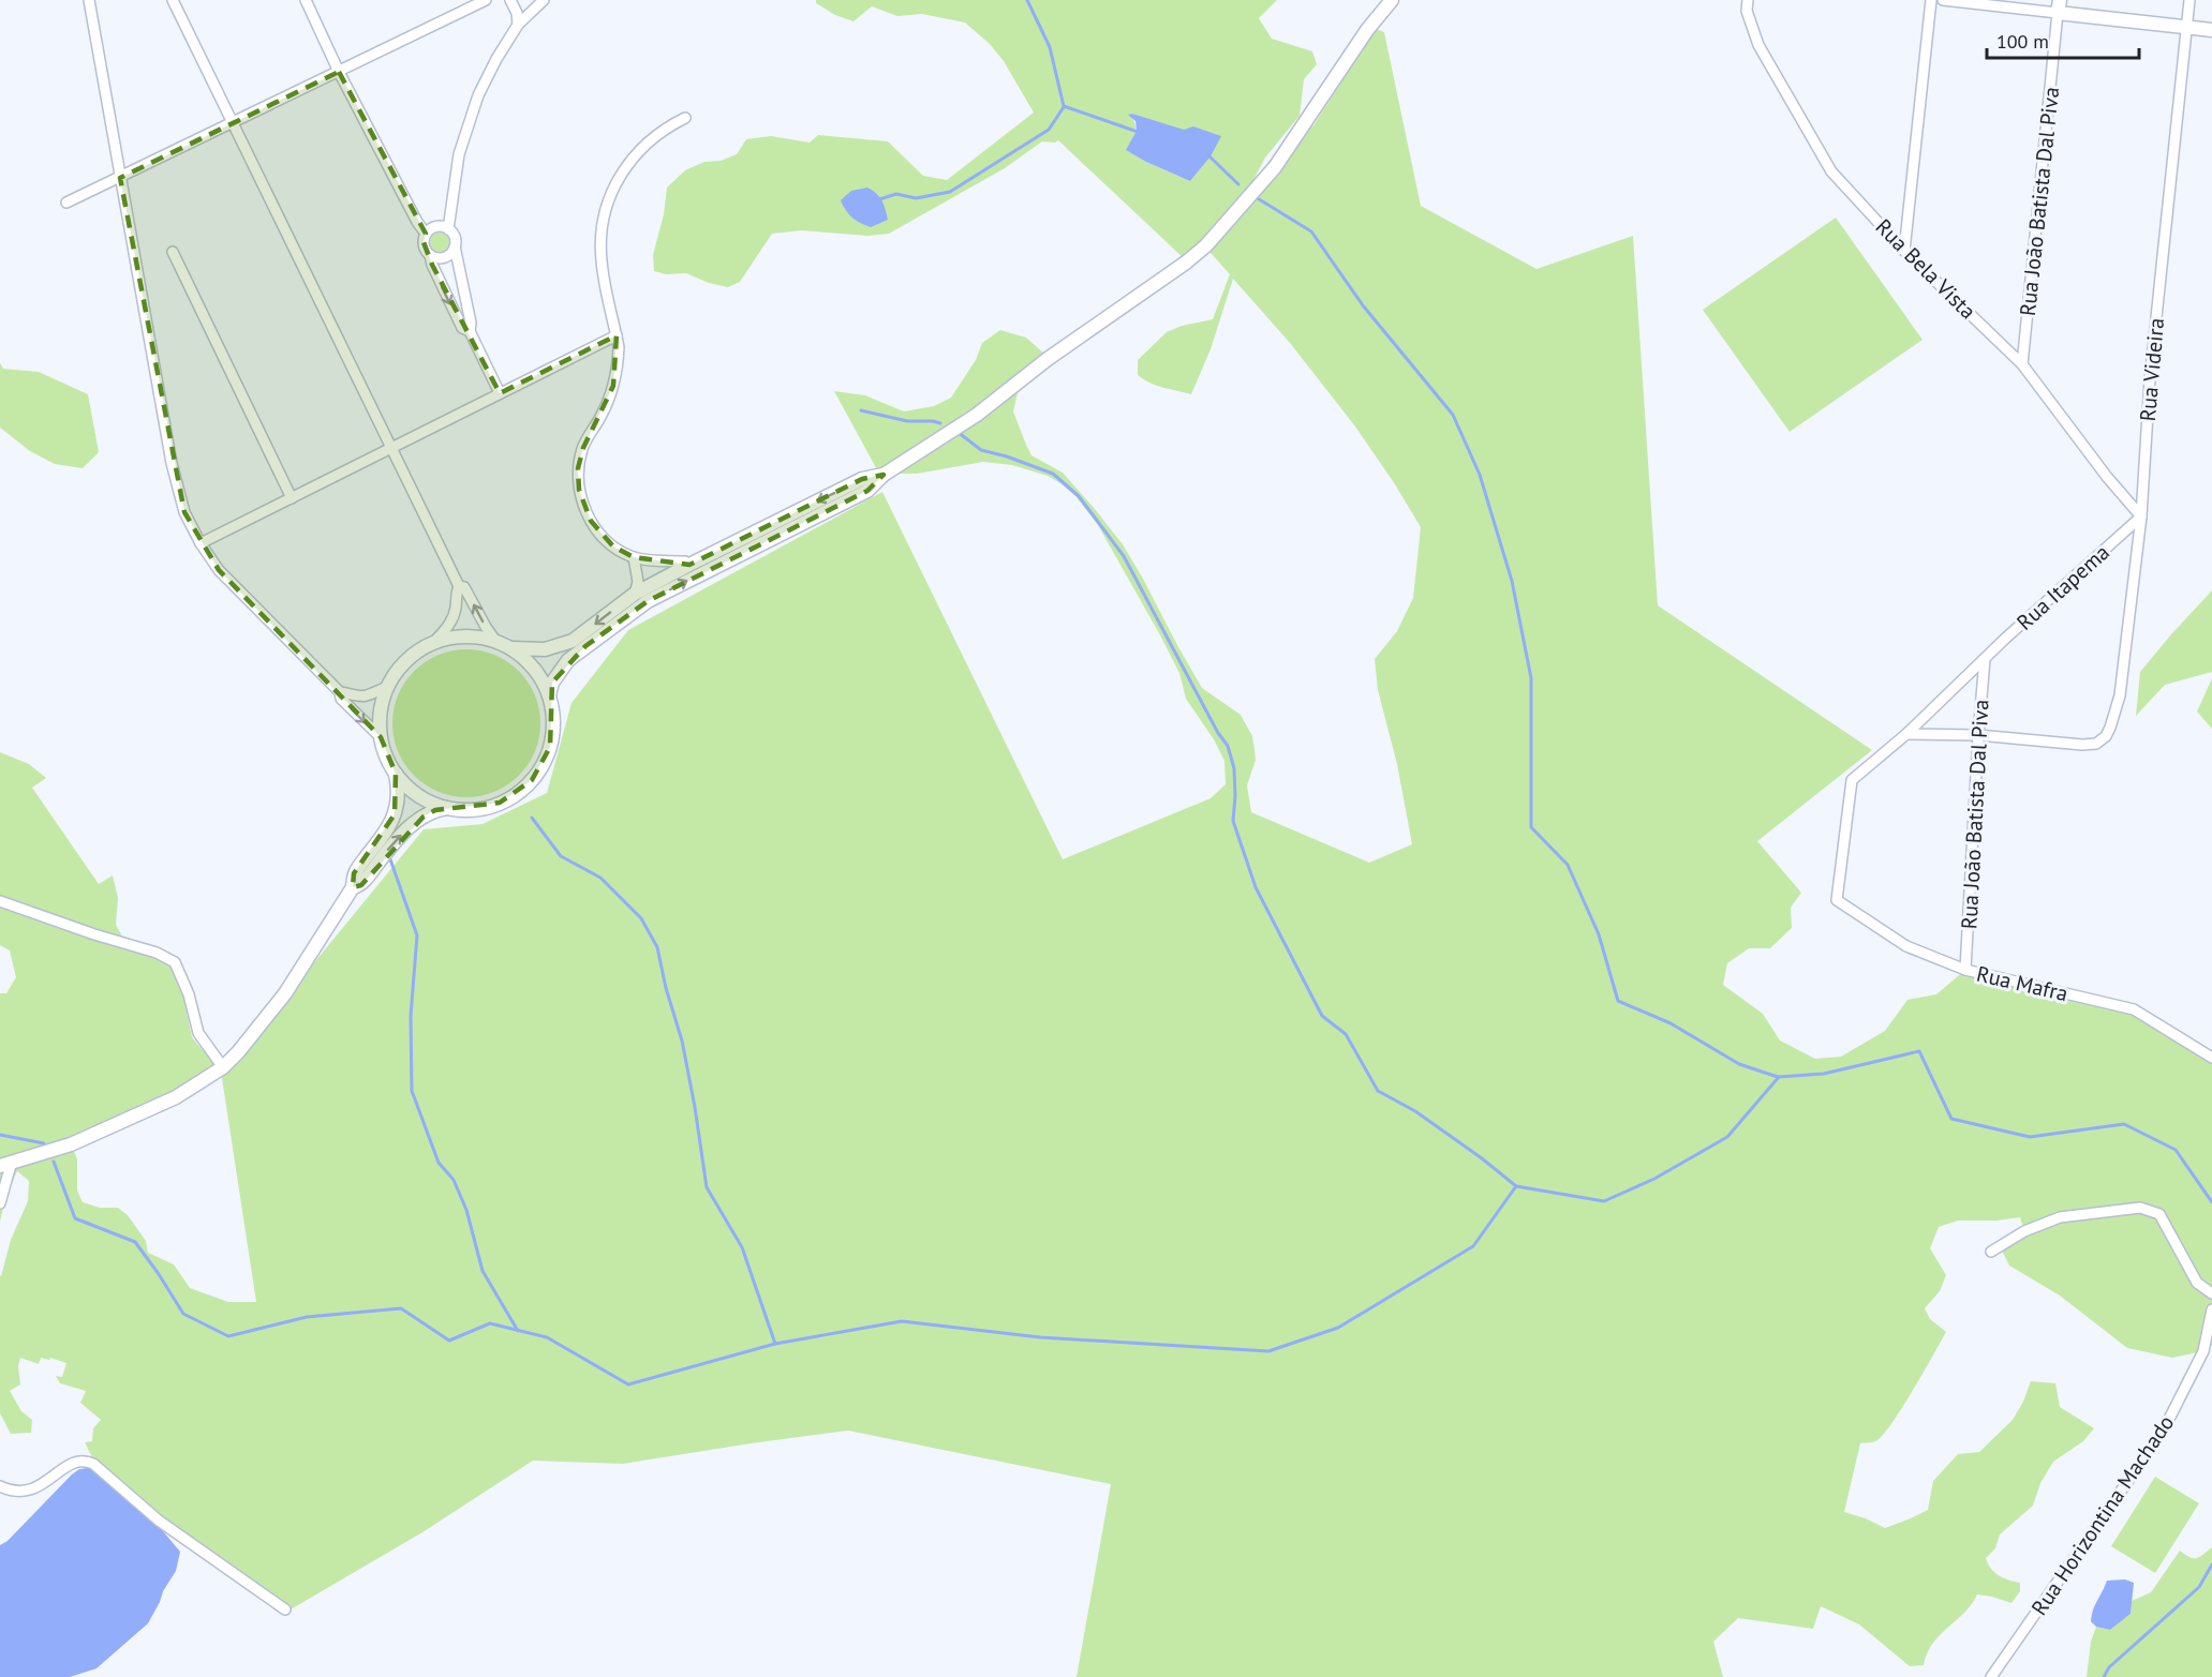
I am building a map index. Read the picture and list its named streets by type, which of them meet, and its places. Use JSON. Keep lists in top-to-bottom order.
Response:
{
  "streets": {
    "street": [
      "Rua João Batista Dal Piva",
      "Rua Bela Vista",
      "Rua Videira",
      "Rua Itapema",
      "Rua Mafra",
      "Rua Horizontina Machado"
    ]
  },
  "crossings": [
    ["Rua João Batista Dal Piva", "Rua Bela Vista"],
    ["Rua João Batista Dal Piva", "Rua Videira"],
    ["Rua João Batista Dal Piva", "Rua Itapema"],
    ["Rua João Batista Dal Piva", "Rua Mafra"],
    ["Rua Bela Vista", "Rua Videira"],
    ["Rua Bela Vista", "Rua Itapema"],
    ["Rua Videira", "Rua Itapema"],
    ["Rua Itapema", "Rua Mafra"]
  ],
  "scale_bar": "100 m"
}
